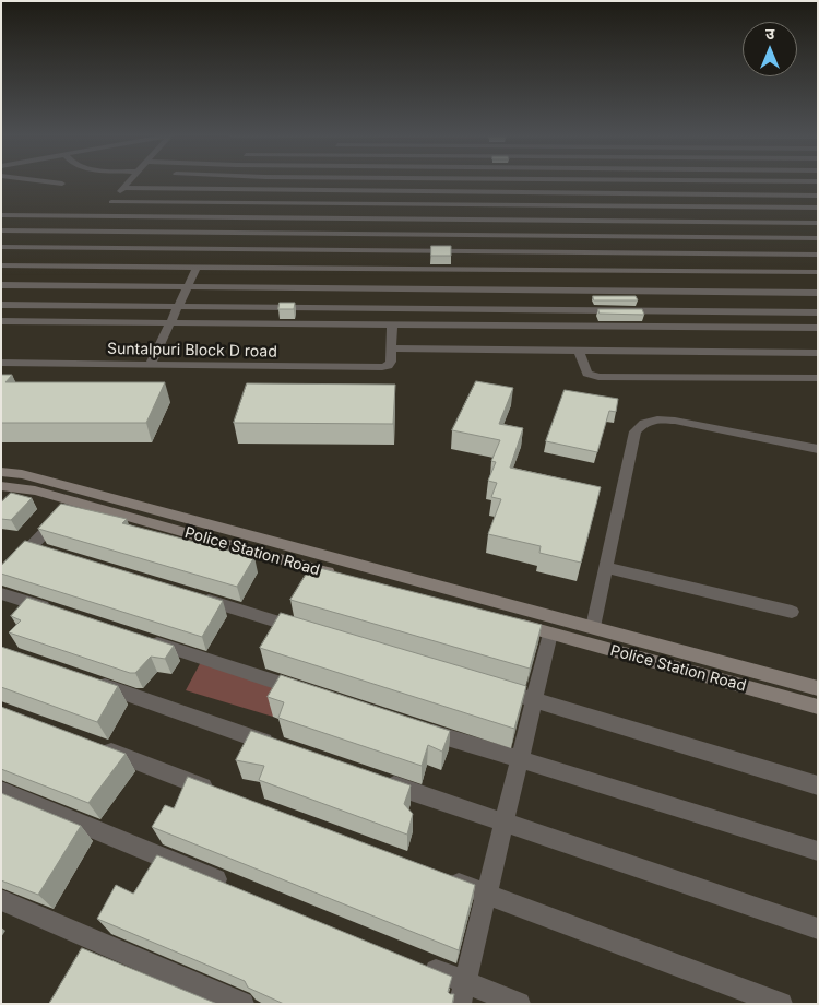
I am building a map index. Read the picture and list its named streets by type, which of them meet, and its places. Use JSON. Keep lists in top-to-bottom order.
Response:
{
  "streets": {
    "street": ["Suntalpuri Block D road", "Police Station Road"]
  },
  "north": "top"
}
